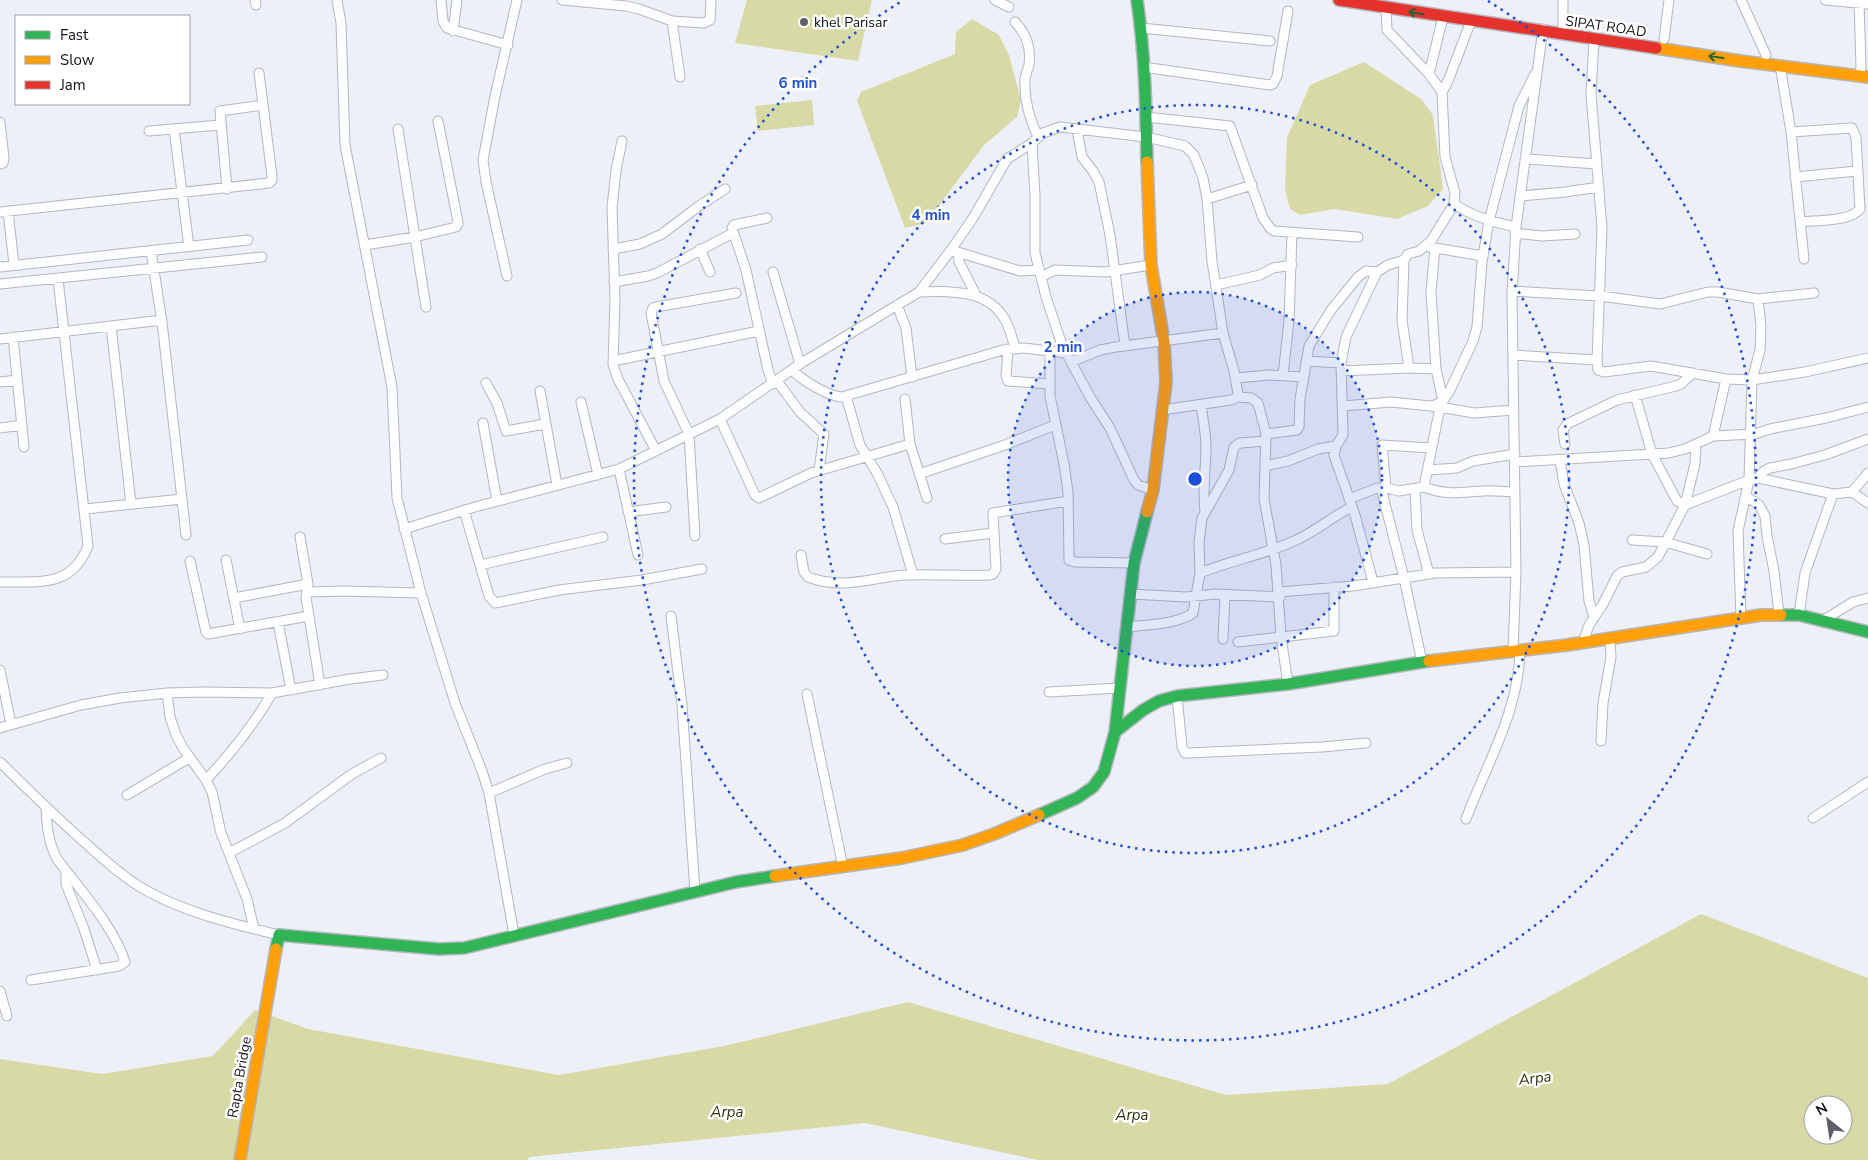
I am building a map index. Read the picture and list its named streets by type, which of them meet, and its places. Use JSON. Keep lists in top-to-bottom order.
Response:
{
  "streets": {
    "main road": ["SIPAT ROAD", "Rapta Bridge"]
  },
  "water": ["Arpa"],
  "places": ["khel Parisar"],
  "legend": ["Fast", "Slow", "Jam"],
  "north": "top left",
  "rings": ["6 min", "4 min", "2 min"]
}
